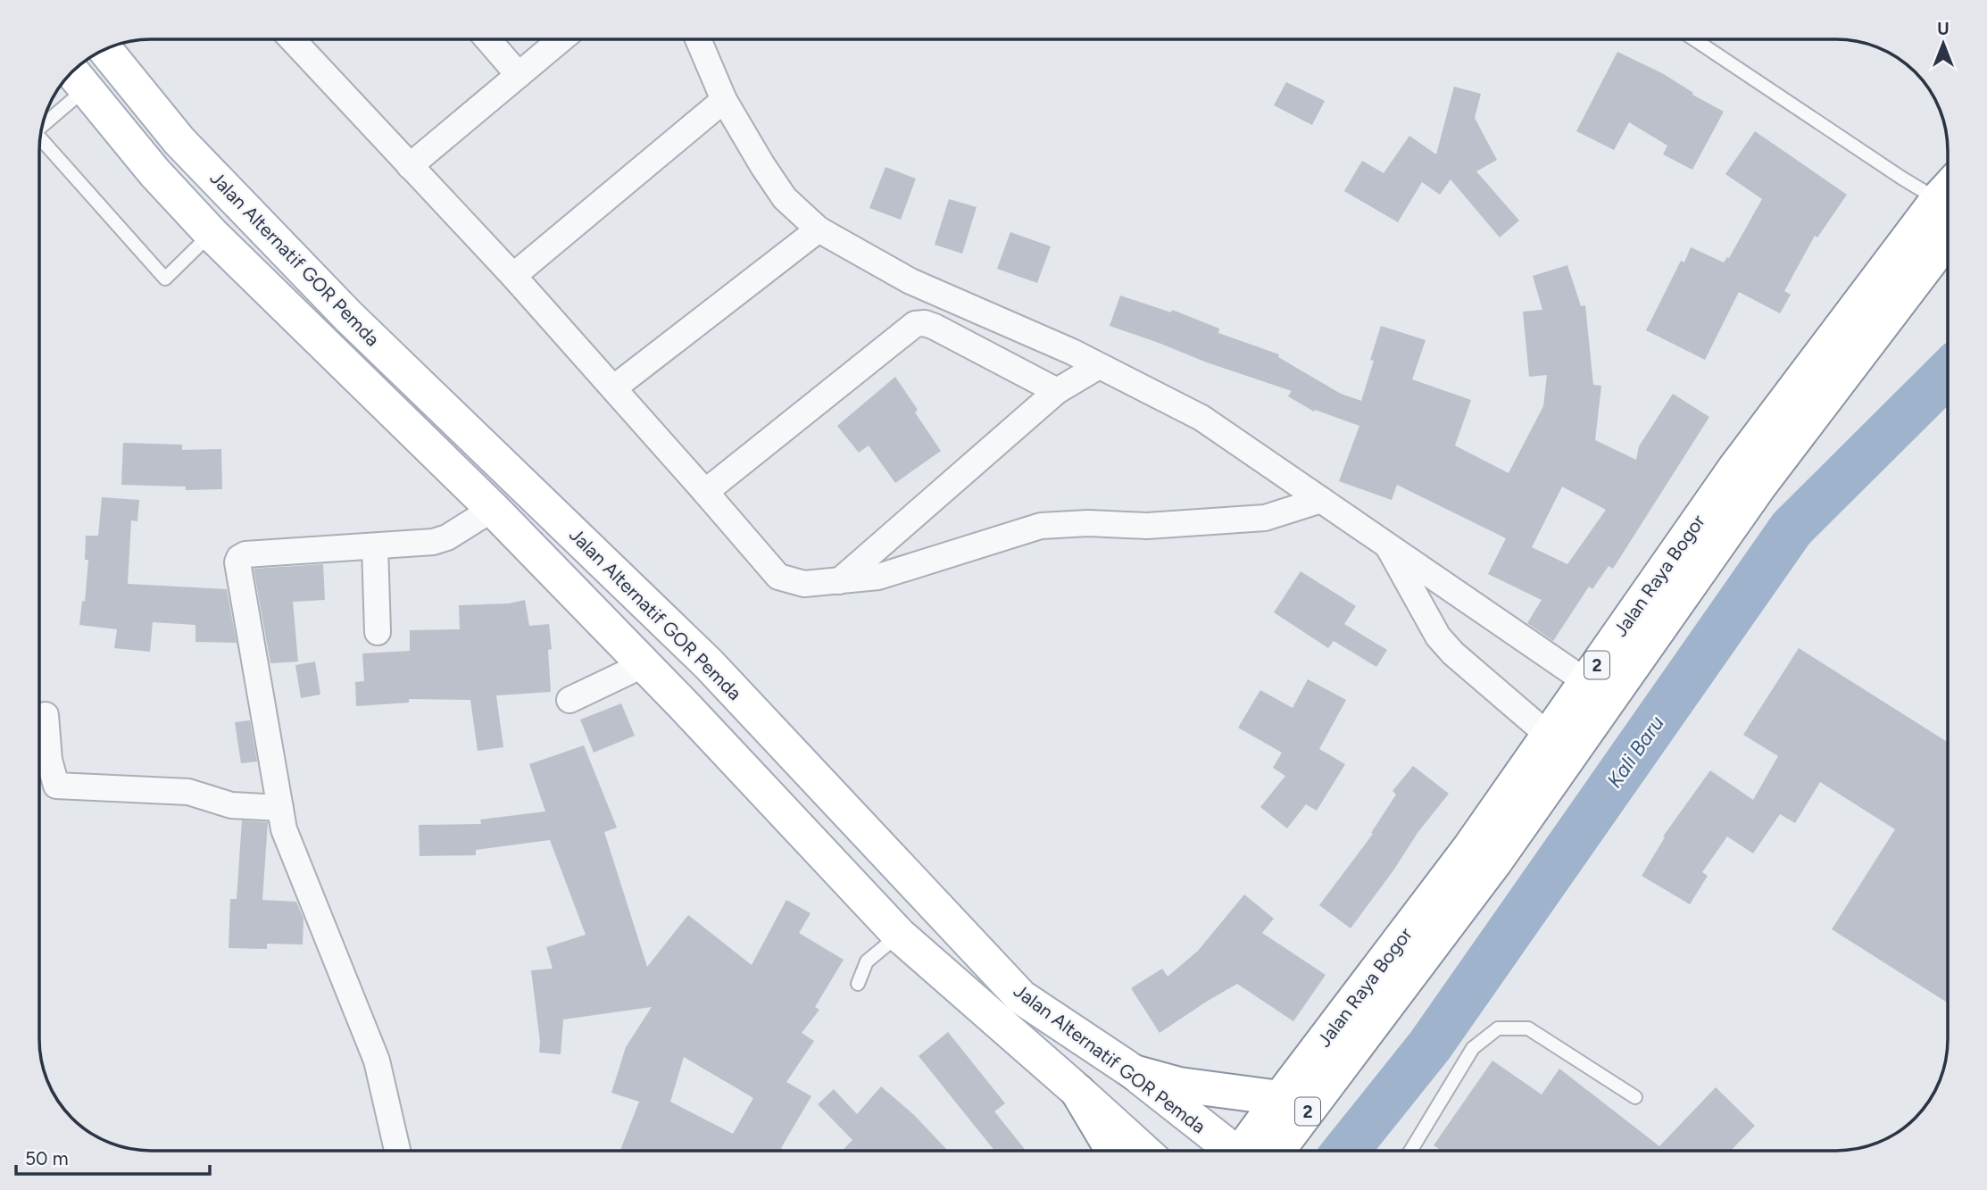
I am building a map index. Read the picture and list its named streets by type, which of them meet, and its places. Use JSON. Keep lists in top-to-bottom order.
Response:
{
  "streets": {
    "main road": ["Jalan Alternatif GOR Pemda", "Jalan Raya Bogor", "2"]
  },
  "water": ["Kali Baru"],
  "scale_bar": "50 m",
  "north": "top"
}
